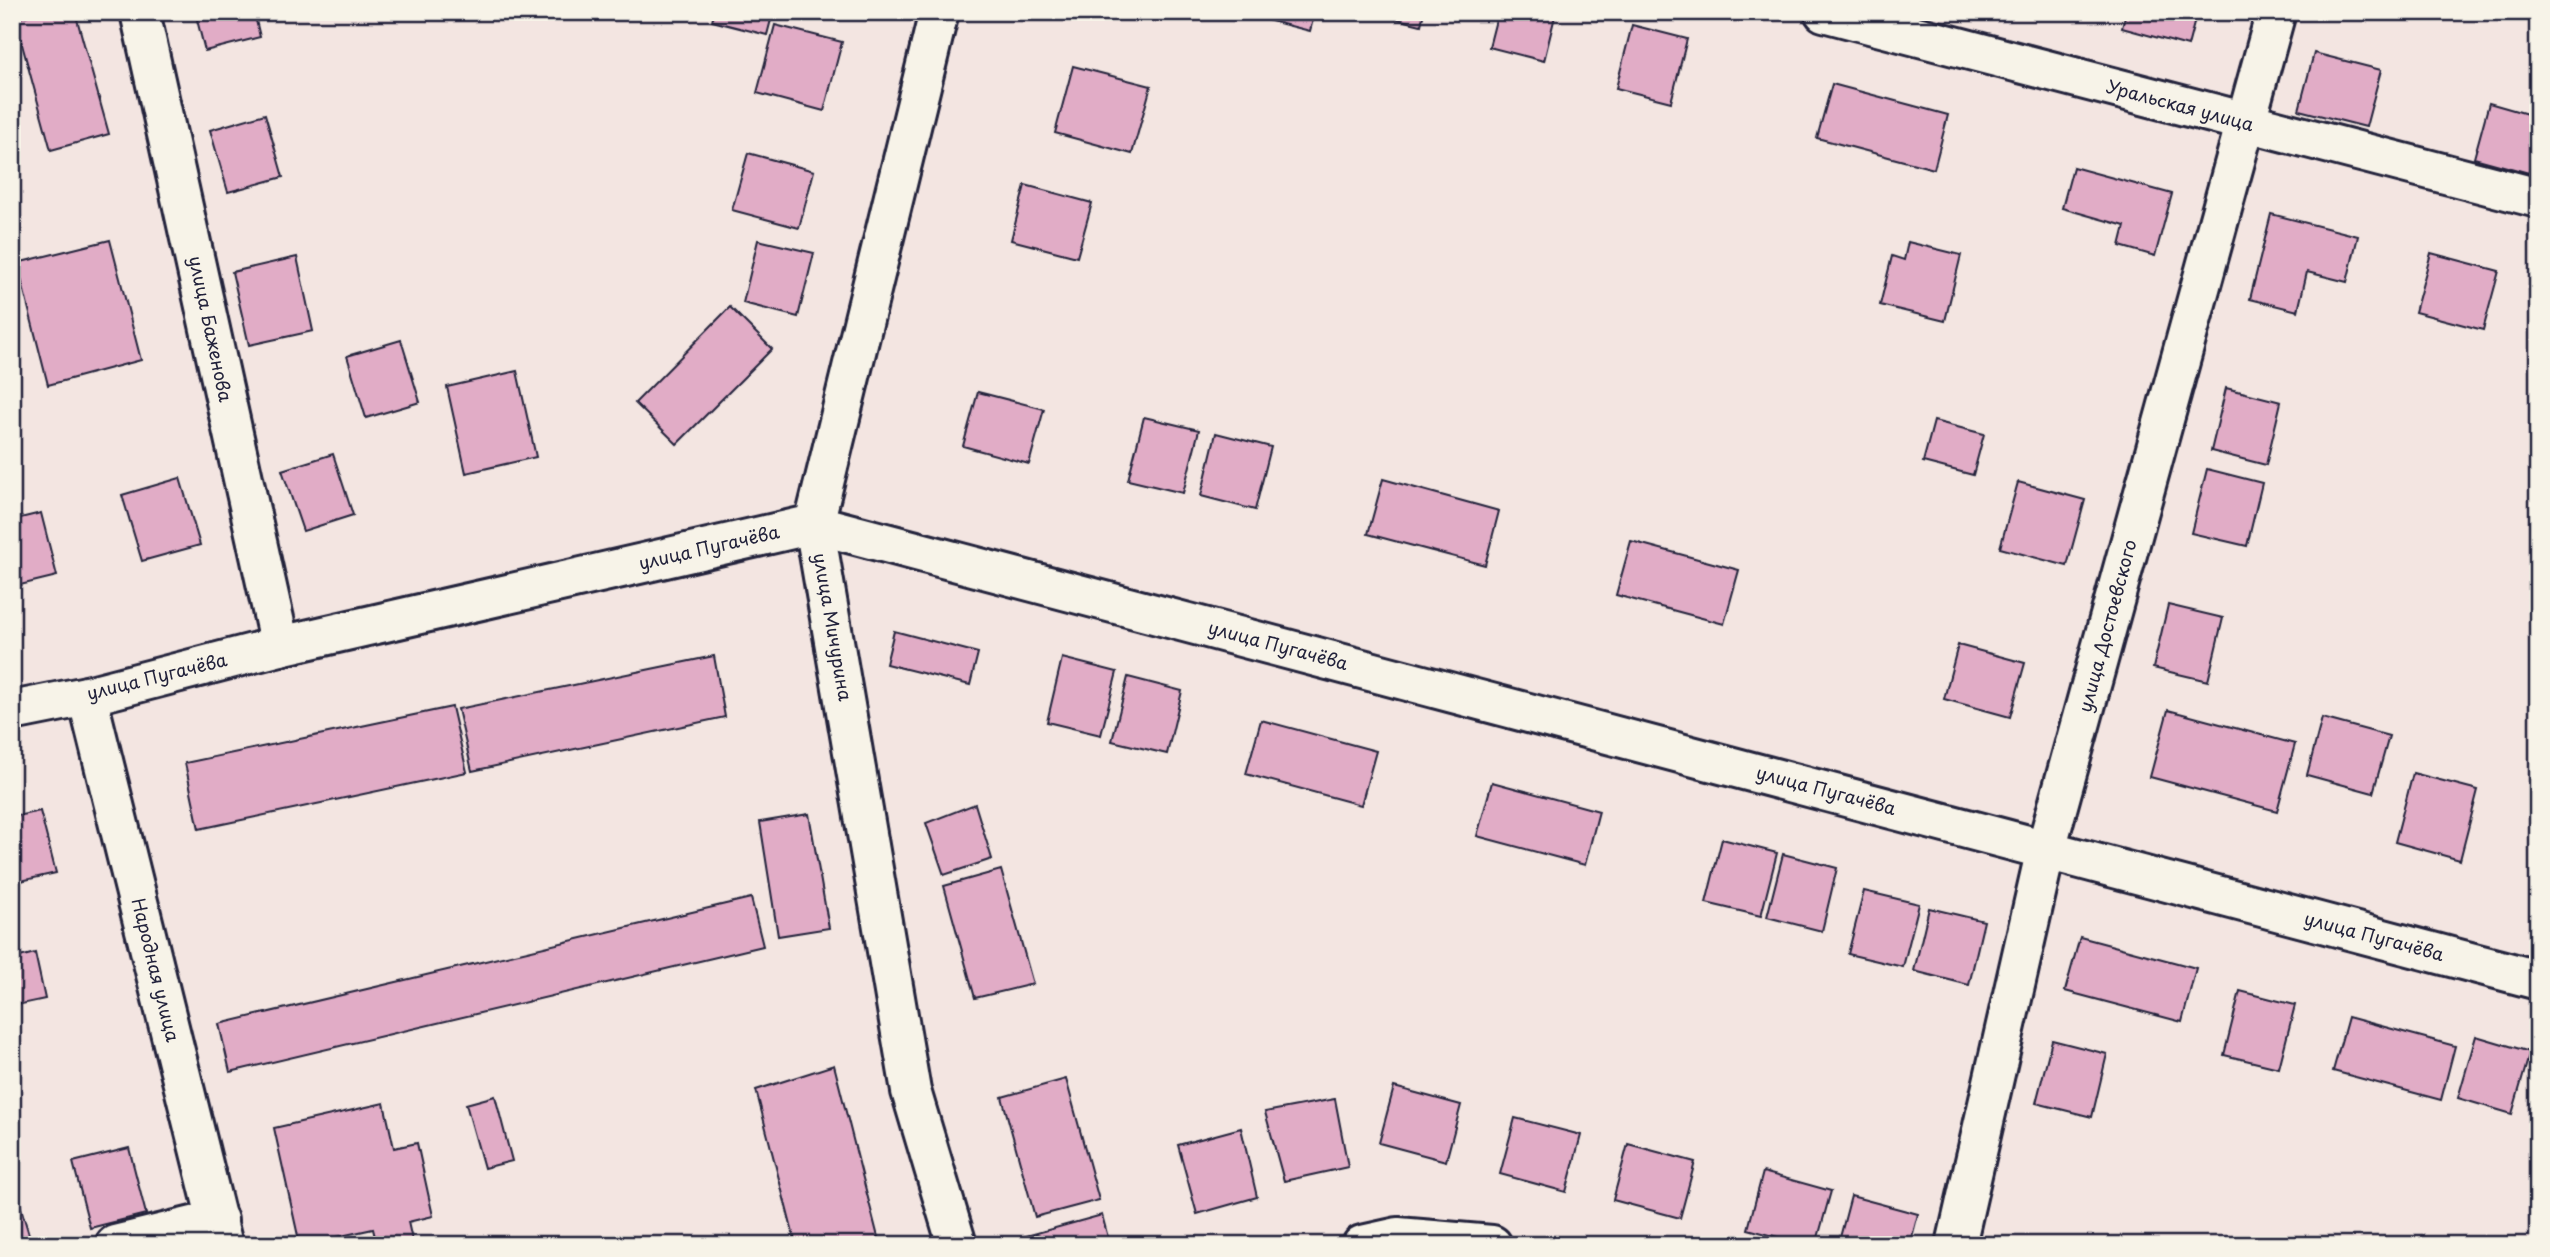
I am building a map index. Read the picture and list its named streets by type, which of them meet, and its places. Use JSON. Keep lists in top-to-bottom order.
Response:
{
  "streets": {
    "street": [
      "Уральская улица",
      "улица Баженова",
      "улица Пугачёва",
      "улица Достоевского",
      "улица Мичурина",
      "Народная улица"
    ]
  },
  "crossings": [
    ["Уральская улица", "улица Достоевского"],
    ["улица Баженова", "улица Пугачёва"],
    ["улица Пугачёва", "улица Достоевского"],
    ["улица Пугачёва", "улица Мичурина"],
    ["улица Пугачёва", "Народная улица"]
  ]
}
